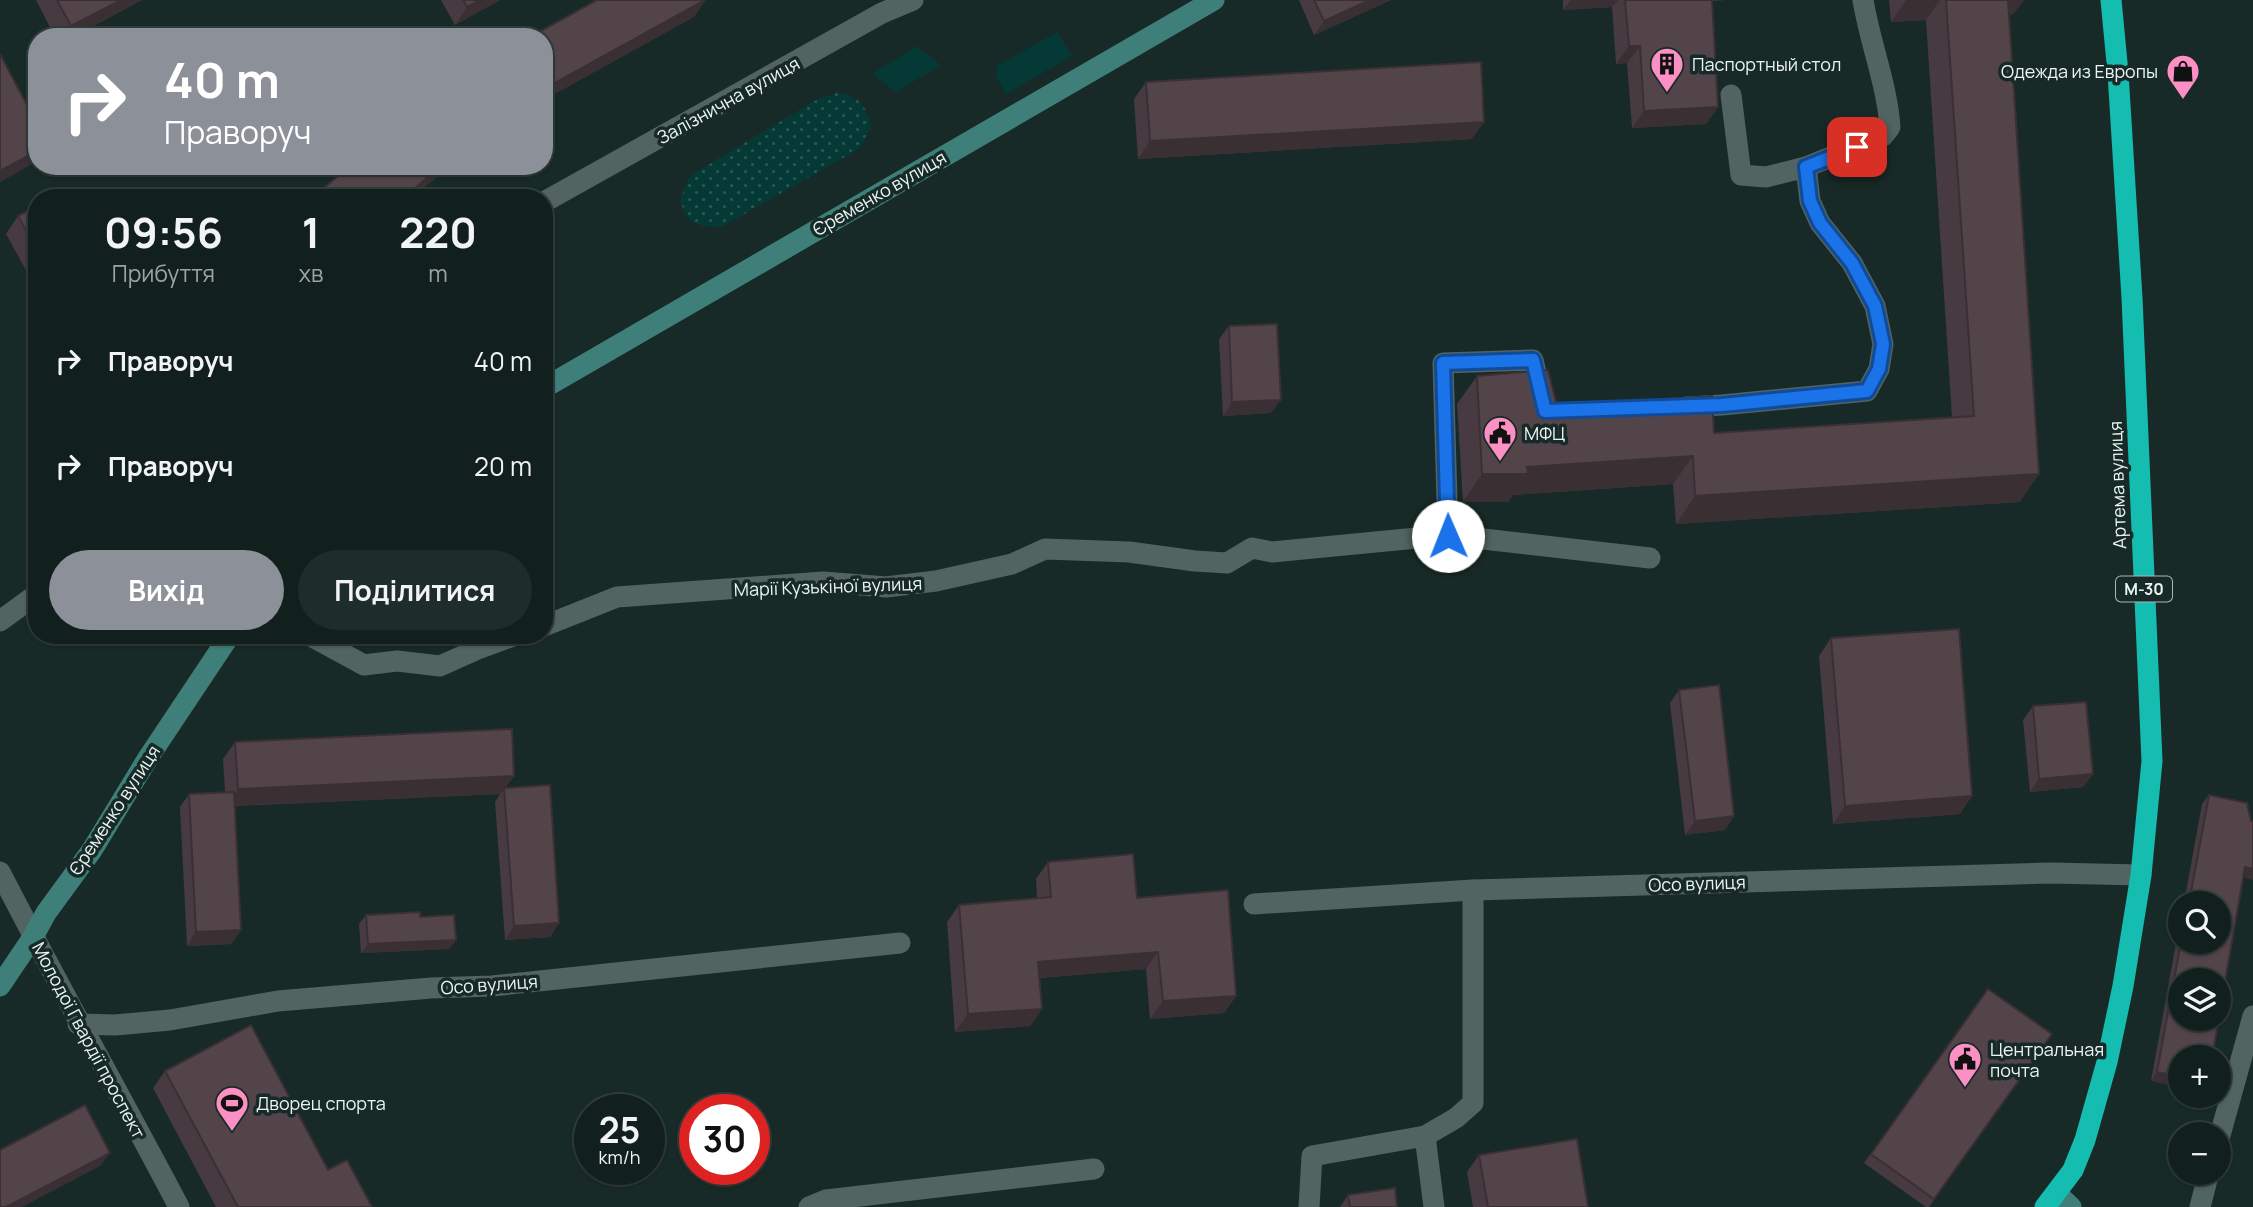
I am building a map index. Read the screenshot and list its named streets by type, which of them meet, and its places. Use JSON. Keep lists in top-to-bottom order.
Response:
{
  "streets": {
    "highway": ["Артема вулиця", "М-30"],
    "street": [
      "Залізнична вулиця",
      "Єременко вулиця",
      "Марії Кузькіної вулиця",
      "Осо вулиця",
      "Молодої Гвардії проспект"
    ]
  },
  "crossings": [
    ["Єременко вулиця", "Молодої Гвардії проспект"],
    ["Артема вулиця", "Осо вулиця"],
    ["Осо вулиця", "Молодої Гвардії проспект"]
  ],
  "places": {
    "building": ["Паспортный стол"],
    "shop": ["Одежда из Европы"],
    "public building": ["МФЦ", "Центральная почта"],
    "sports": ["Дворец спорта"]
  },
  "page": {
    "turn": ["40 m", "Праворуч"],
    "eta": [
      "09:56",
      "Прибуття",
      "1",
      "хв",
      "220",
      "m"
    ],
    "list": [
      {
        "name": "Праворуч",
        "value": "40 m"
      },
      {
        "name": "Праворуч",
        "value": "20 m"
      }
    ],
    "buttons": ["Вихід", "Поділитися"],
    "map_buttons": ["+", "−"],
    "speed": "25 km/h",
    "limit": "30"
  }
}
